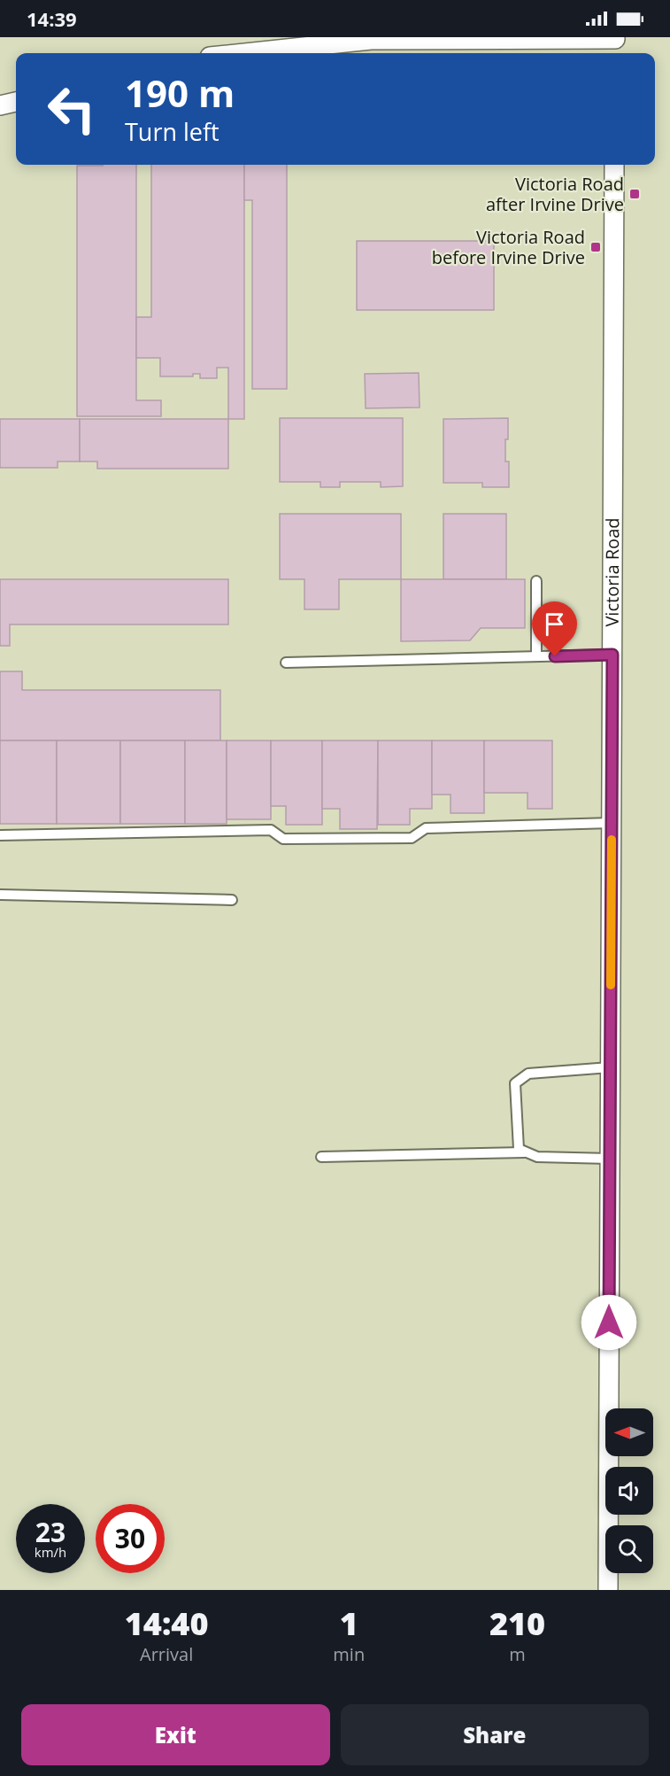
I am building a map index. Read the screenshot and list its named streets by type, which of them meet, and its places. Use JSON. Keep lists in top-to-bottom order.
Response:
{
  "streets": {
    "street": ["Victoria Road"]
  },
  "places": {
    "transit": ["Victoria Road after Irvine Drive", "Victoria Road before Irvine Drive"]
  },
  "north": "left",
  "page": {
    "status": "14:39",
    "turn": ["190 m", "Turn left"],
    "speed": "23 km/h",
    "limit": "30",
    "eta": [
      "14:40",
      "Arrival",
      "1",
      "min",
      "210",
      "m"
    ],
    "buttons": ["Exit", "Share"]
  }
}
